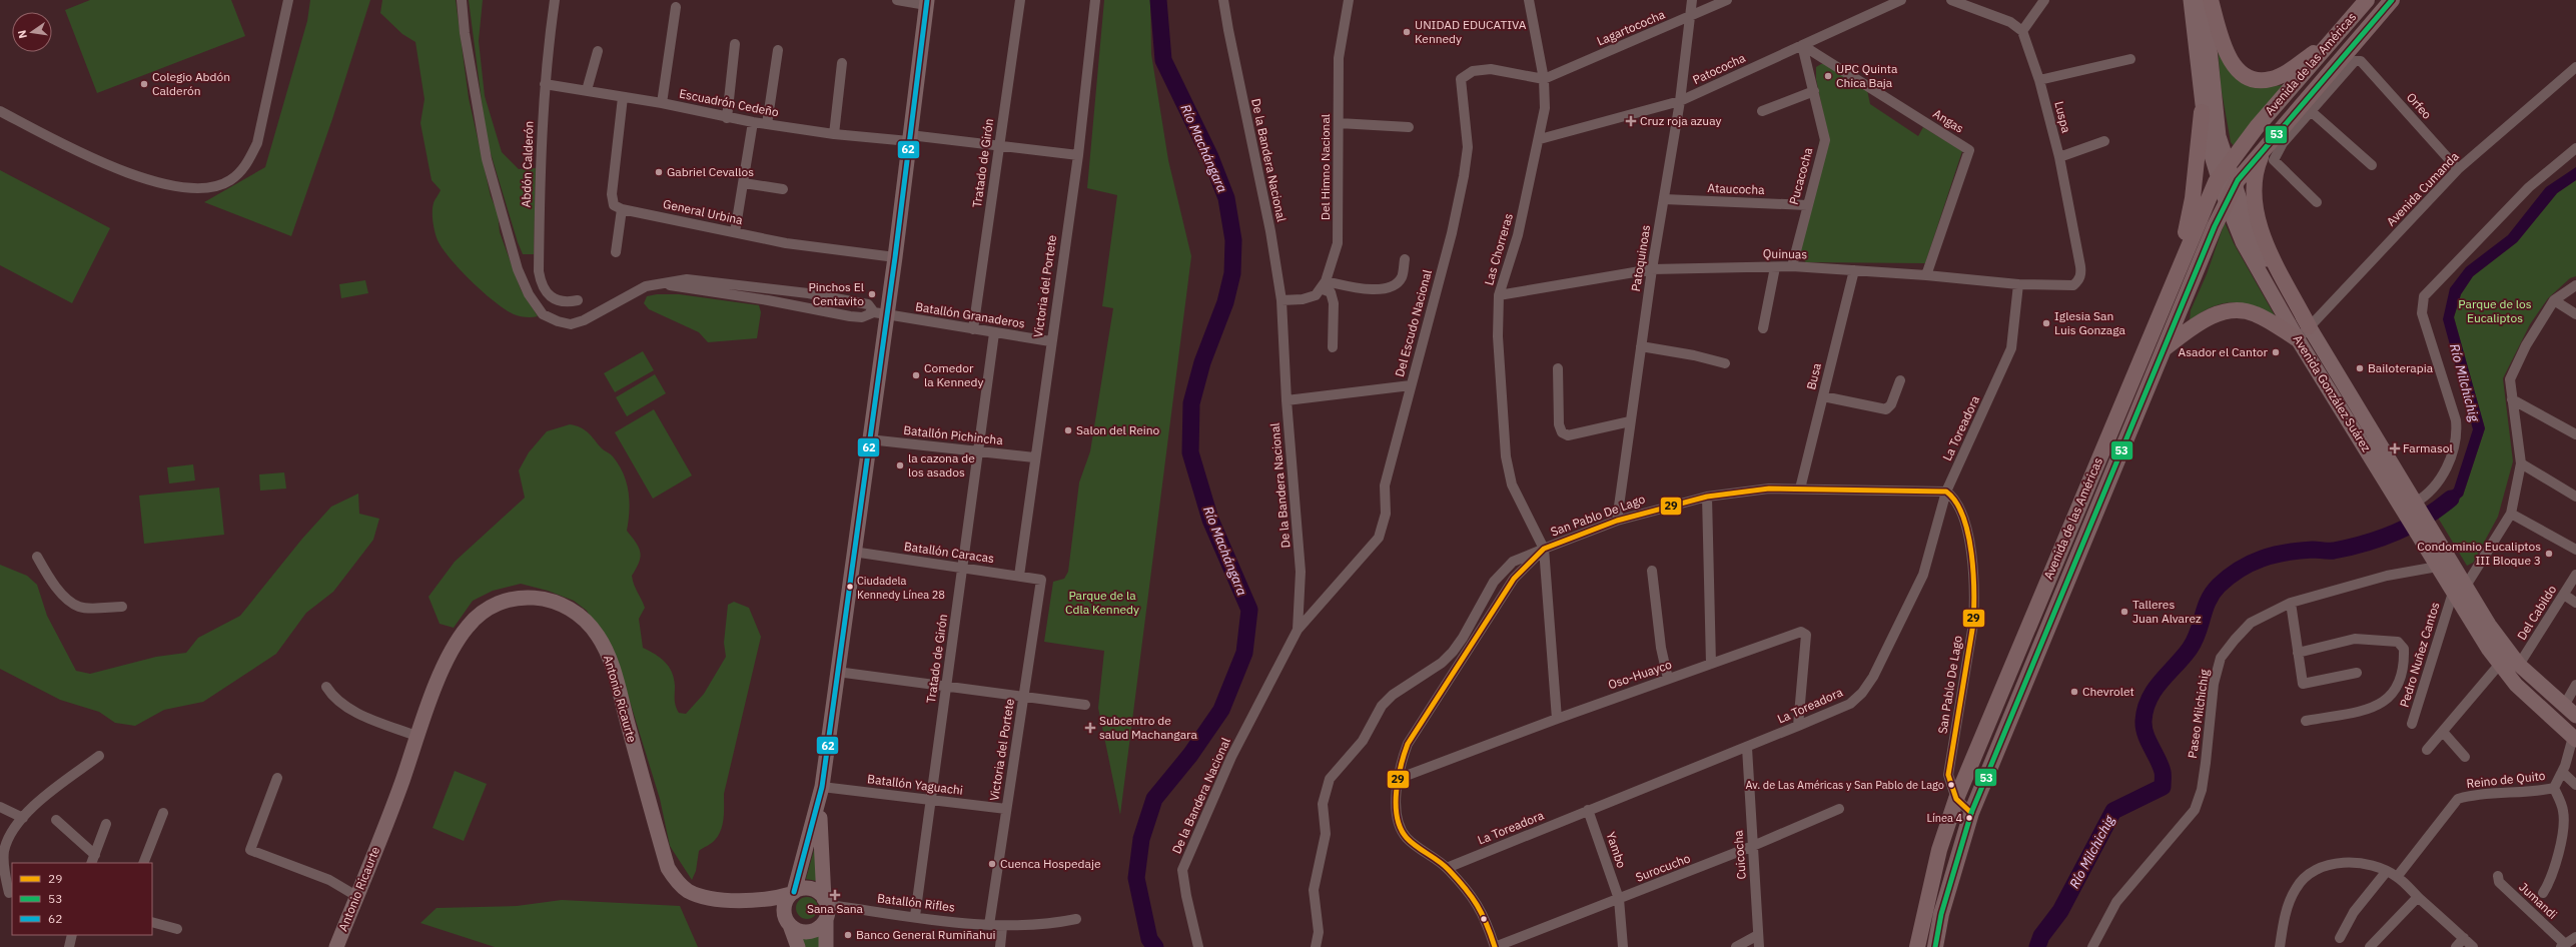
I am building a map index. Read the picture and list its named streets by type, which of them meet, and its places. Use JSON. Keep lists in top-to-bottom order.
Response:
{
  "streets": {
    "main road": ["Avenida de las Américas", "Avenida González Suárez", "Antonio Ricaurte"],
    "street": [
      "Lagartococha",
      "Patococha",
      "Escuadrón Cedeño",
      "Orfeo",
      "Luspa",
      "Angas",
      "De la Bandera Nacional",
      "Tratado de Girón",
      "Abdón Calderón",
      "Del Himno Nacional",
      "Pucacocha",
      "Ataucocha",
      "Avenida Cumanda",
      "General Urbina",
      "Las Chorreras",
      "Quinuas",
      "Patoquinoas",
      "Victoria del Portete",
      "Batallón Granaderos",
      "Del Escudo Nacional",
      "Busa",
      "La Toreadora",
      "Batallón Pichincha",
      "San Pablo De Lago",
      "Batallón Caracas",
      "Del Cabildo",
      "Pedro Nuñez Cantos",
      "Oso-Huayco",
      "Paseo Milchichig",
      "Reino de Quito",
      "Batallón Yaguachi",
      "Yambo",
      "Cuicocha",
      "Surocucho",
      "Jumandi",
      "Batallón Rifles"
    ]
  },
  "crossings": [
    ["Lagartococha", "Las Chorreras"],
    ["Lagartococha", "Patoquinoas"],
    ["Lagartococha", "Del Escudo Nacional"],
    ["Avenida de las Américas", "San Pablo De Lago"],
    ["Patococha", "Angas"],
    ["Patococha", "Pucacocha"],
    ["Patococha", "Las Chorreras"],
    ["Patococha", "Patoquinoas"],
    ["Escuadrón Cedeño", "Tratado de Girón"],
    ["Escuadrón Cedeño", "Abdón Calderón"],
    ["Escuadrón Cedeño", "Victoria del Portete"],
    ["Orfeo", "Avenida Cumanda"],
    ["Luspa", "Quinuas"],
    ["Angas", "Pucacocha"],
    ["Angas", "Quinuas"],
    ["De la Bandera Nacional", "Del Escudo Nacional"],
    ["Tratado de Girón", "Batallón Granaderos"],
    ["Tratado de Girón", "Batallón Pichincha"],
    ["Tratado de Girón", "Batallón Caracas"],
    ["Tratado de Girón", "Batallón Yaguachi"],
    ["Tratado de Girón", "Batallón Rifles"],
    ["Pucacocha", "Ataucocha"],
    ["Pucacocha", "Quinuas"],
    ["Ataucocha", "Patoquinoas"],
    ["Avenida Cumanda", "Avenida González Suárez"],
    ["Las Chorreras", "Quinuas"],
    ["Las Chorreras", "Del Escudo Nacional"],
    ["Las Chorreras", "San Pablo De Lago"],
    ["Quinuas", "Patoquinoas"],
    ["Quinuas", "Busa"],
    ["Quinuas", "La Toreadora"],
    ["Patoquinoas", "San Pablo De Lago"],
    ["Victoria del Portete", "Batallón Granaderos"],
    ["Victoria del Portete", "Batallón Pichincha"],
    ["Victoria del Portete", "Batallón Caracas"],
    ["Victoria del Portete", "Batallón Yaguachi"],
    ["Victoria del Portete", "Batallón Rifles"],
    ["Busa", "San Pablo De Lago"],
    ["Avenida González Suárez", "Del Cabildo"],
    ["Avenida González Suárez", "Pedro Nuñez Cantos"],
    ["Avenida González Suárez", "Paseo Milchichig"],
    ["Avenida González Suárez", "Reino de Quito"],
    ["La Toreadora", "San Pablo De Lago"],
    ["La Toreadora", "Oso-Huayco"],
    ["La Toreadora", "Yambo"],
    ["La Toreadora", "Cuicocha"],
    ["San Pablo De Lago", "Oso-Huayco"],
    ["San Pablo De Lago", "Surocucho"],
    ["Antonio Ricaurte", "Batallón Rifles"],
    ["Yambo", "Surocucho"],
    ["Cuicocha", "Surocucho"]
  ],
  "water": ["Río Machángara", "Río Milchichig"],
  "parks": ["Parque de los Eucaliptos", "Parque de la Cdla Kennedy"],
  "places": {
    "other": [
      "UNIDAD EDUCATIVA Kennedy",
      "UPC Quinta Chica Baja",
      "Colegio Abdón Calderón",
      "Gabriel Cevallos",
      "Pinchos El Centavito",
      "Iglesia San Luis Gonzaga",
      "Asador el Cantor",
      "Bailoterapia",
      "Comedor la Kennedy",
      "Salon del Reino",
      "la cazona de los asados",
      "Condominio Eucaliptos III Bloque 3",
      "Ciudadela Kennedy Línea 28",
      "Talleres Juan Alvarez",
      "Chevrolet",
      "Av. de Las Américas y San Pablo de Lago",
      "Línea 4",
      "Cuenca Hospedaje",
      "Banco General Rumiñahui"
    ],
    "health": [
      "Cruz roja azuay",
      "Farmasol",
      "Subcentro de salud Machangara",
      "Sana Sana"
    ]
  },
  "lines": ["transit line 53", "transit line 62", "transit line 29"],
  "legend": ["29", "53", "62"],
  "north": "left"
}
